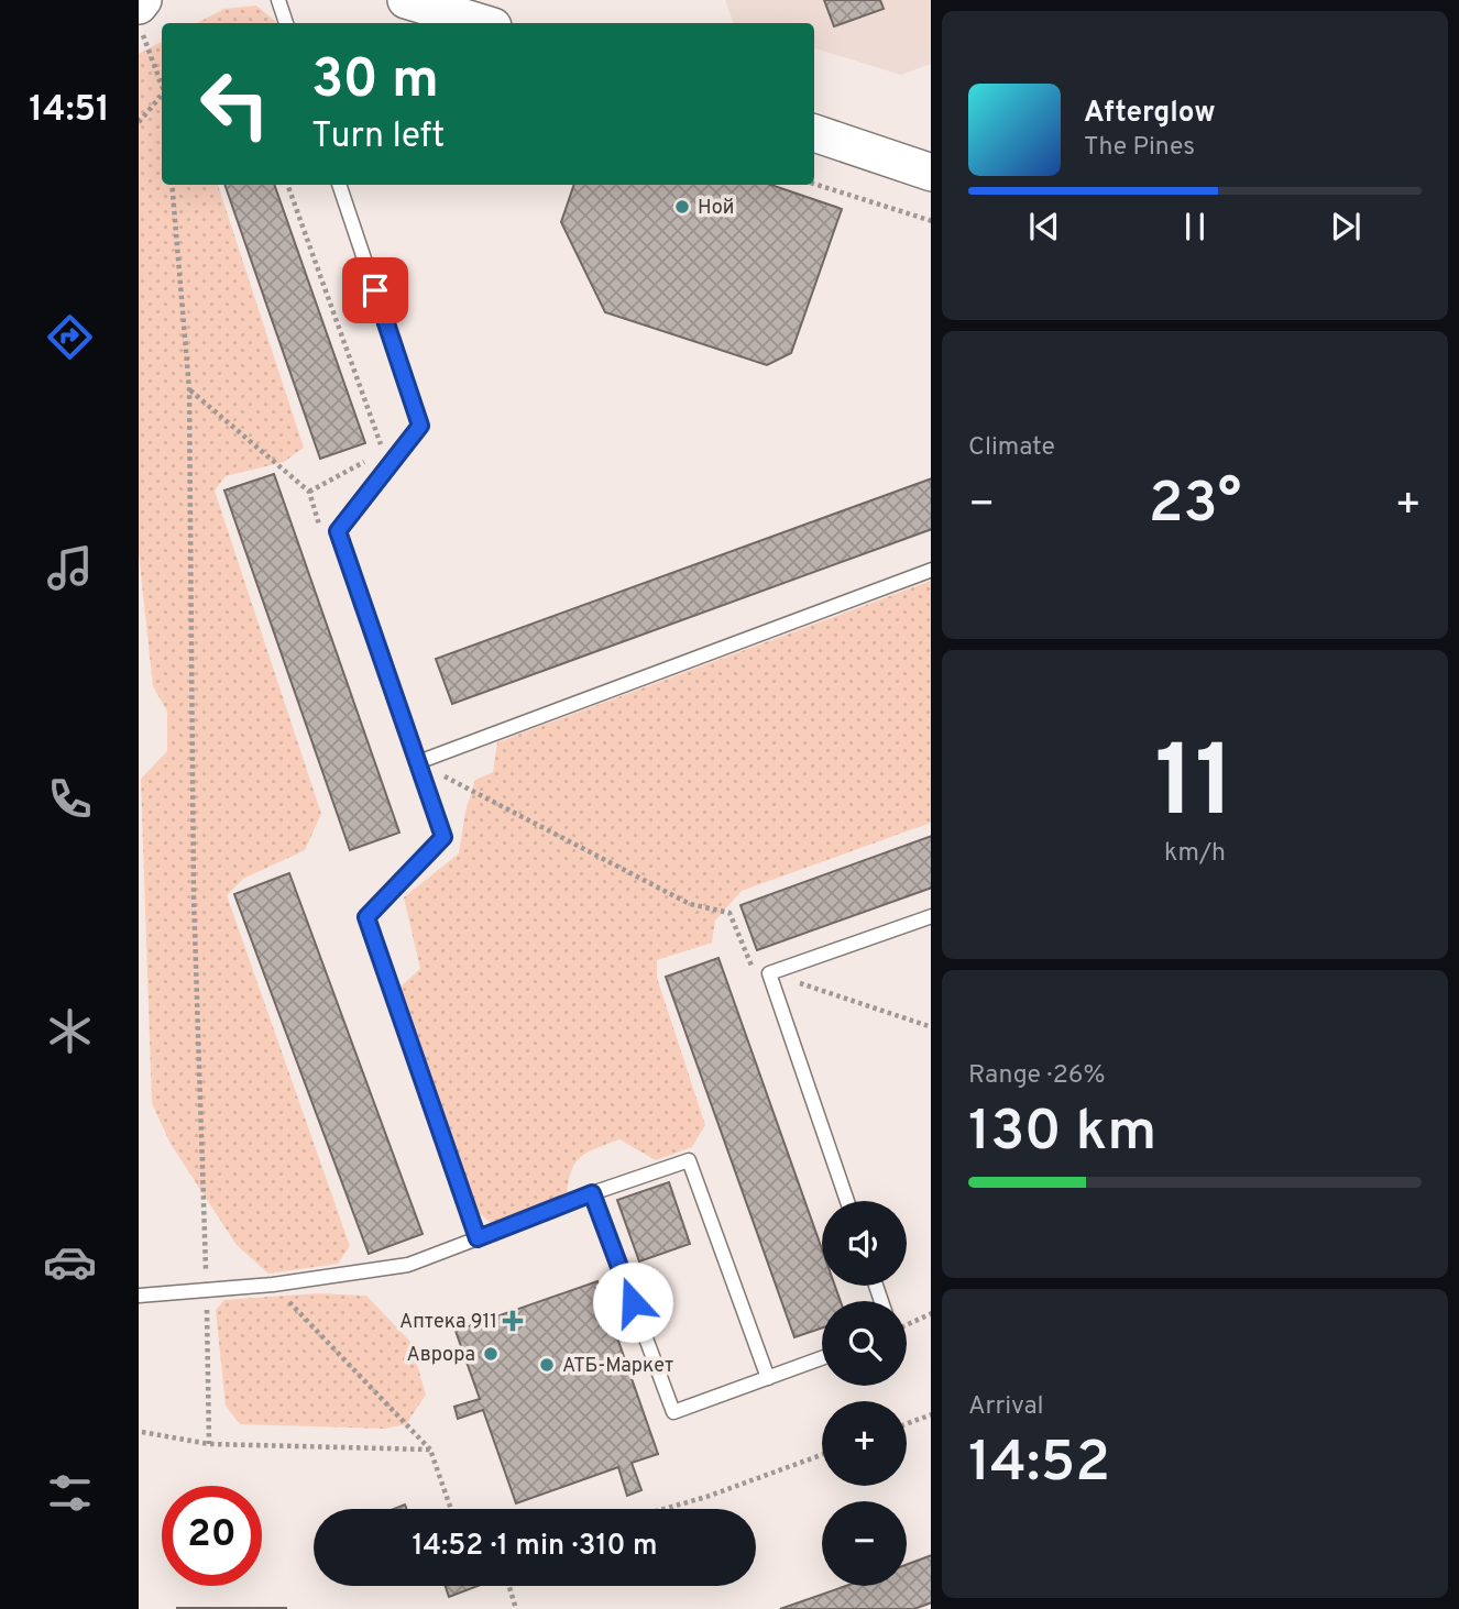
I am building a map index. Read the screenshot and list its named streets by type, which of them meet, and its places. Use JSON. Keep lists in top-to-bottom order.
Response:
{
  "places": {
    "other": ["Ной", "Аврора", "АТБ-Маркет"],
    "health": ["Аптека 911"]
  },
  "page": {
    "tabs": "14:51",
    "turn": ["30 m", "Turn left"],
    "song": ["Afterglow", "The Pines"],
    "tile": [
      "Climate",
      ["11", "km/h"],
      ["Range · 26%", "130 km"],
      ["Arrival", "14:52"]
    ],
    "heat": ["−", "23°", "+"],
    "map_buttons": ["+", "−"],
    "limit": "20",
    "trip": "14:52 · 1 min · 310 m"
  }
}
